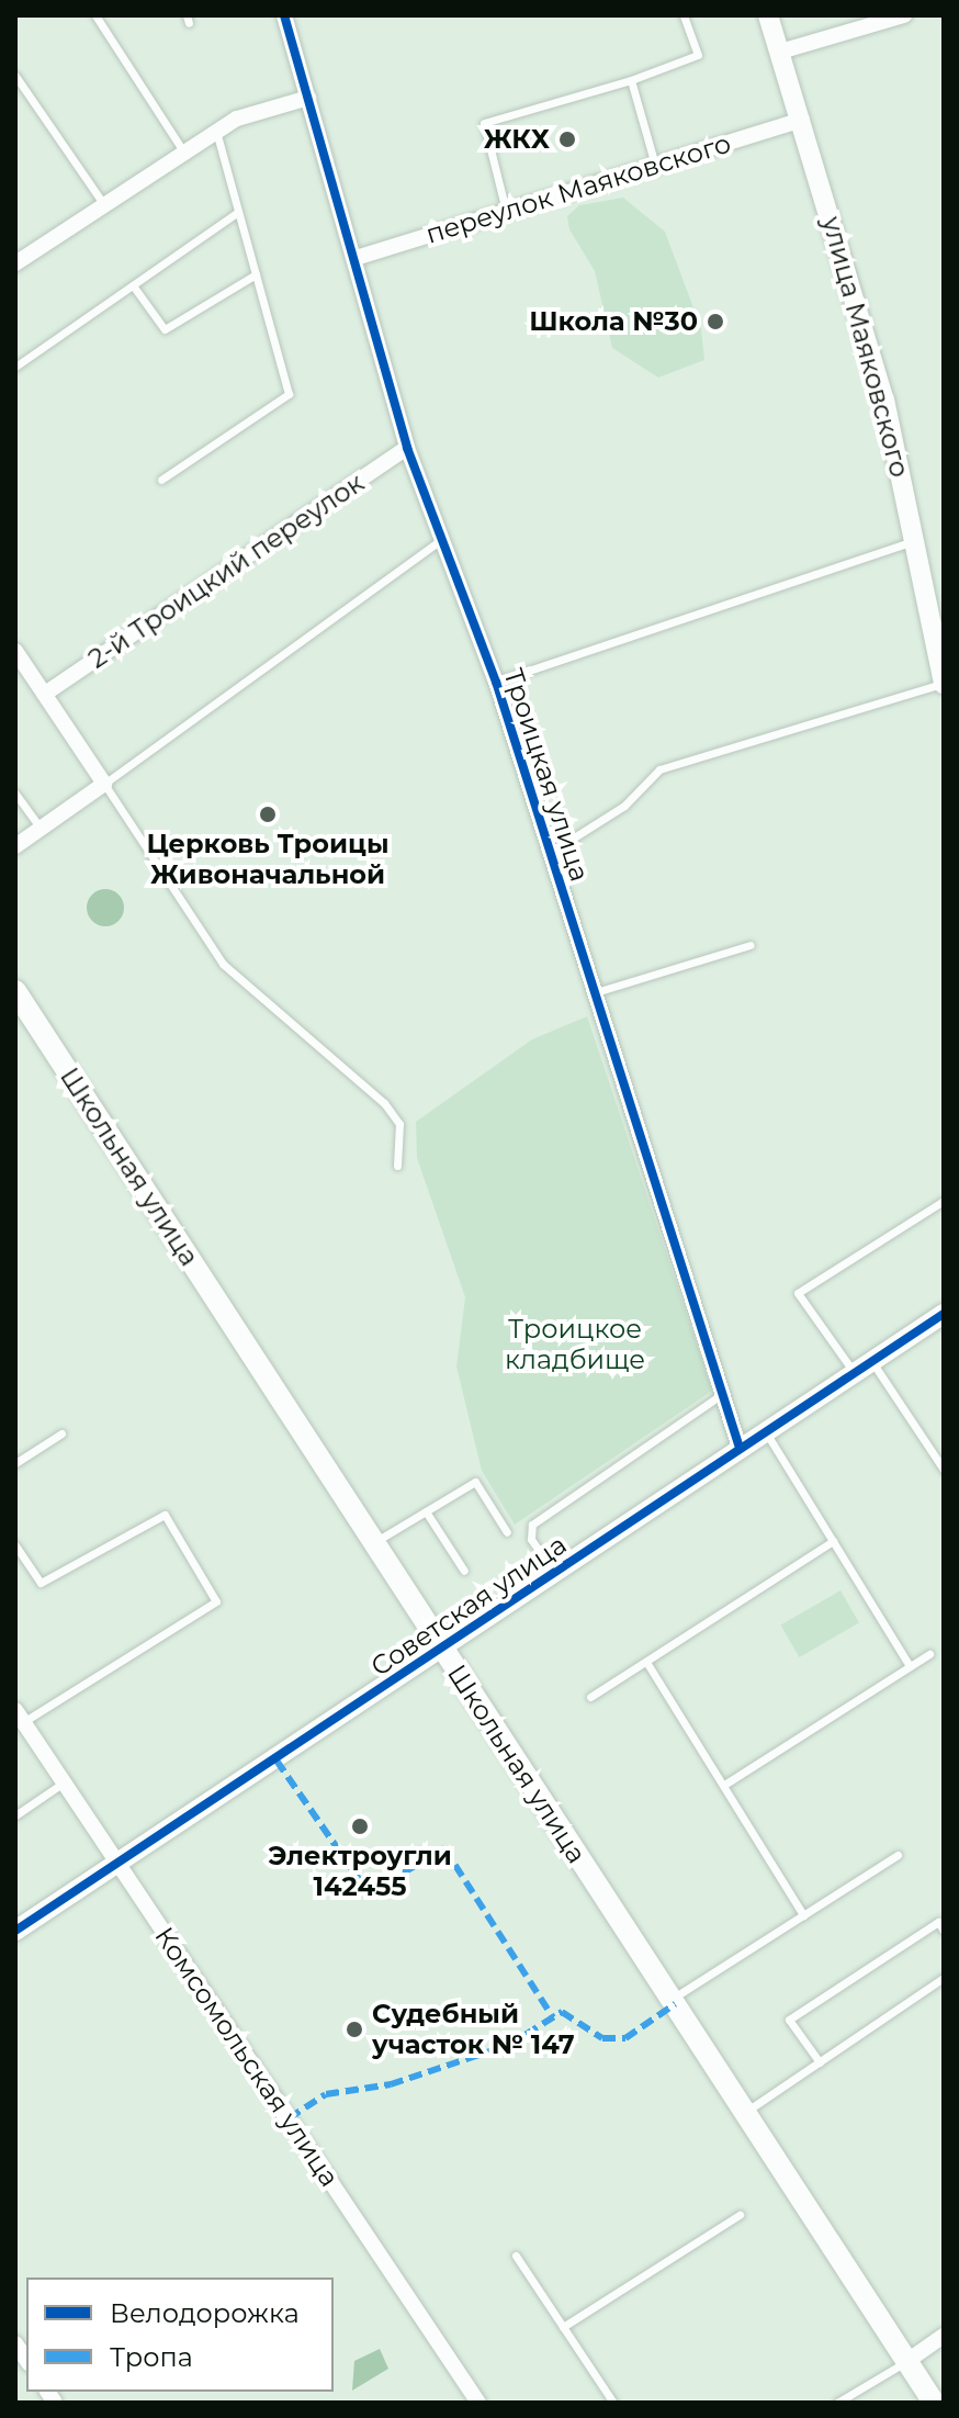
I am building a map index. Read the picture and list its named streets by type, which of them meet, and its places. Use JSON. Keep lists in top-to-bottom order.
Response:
{
  "streets": {
    "main road": ["Школьная улица"],
    "street": [
      "переулок Маяковского",
      "улица Маяковского",
      "2-й Троицкий переулок",
      "Троицкая улица",
      "Советская улица",
      "Комсомольская улица"
    ]
  },
  "crossings": [
    ["переулок Маяковского", "улица Маяковского"],
    ["переулок Маяковского", "Троицкая улица"],
    ["2-й Троицкий переулок", "Троицкая улица"],
    ["Троицкая улица", "Советская улица"],
    ["Школьная улица", "Советская улица"],
    ["Советская улица", "Комсомольская улица"]
  ],
  "parks": ["Троицкое кладбище"],
  "places": [
    "ЖКХ",
    "Школа №30",
    "Церковь Троицы Живоначальной",
    "Электроугли 142455",
    "Судебный участок № 147"
  ],
  "legend": ["Велодорожка", "Тропа"]
}
